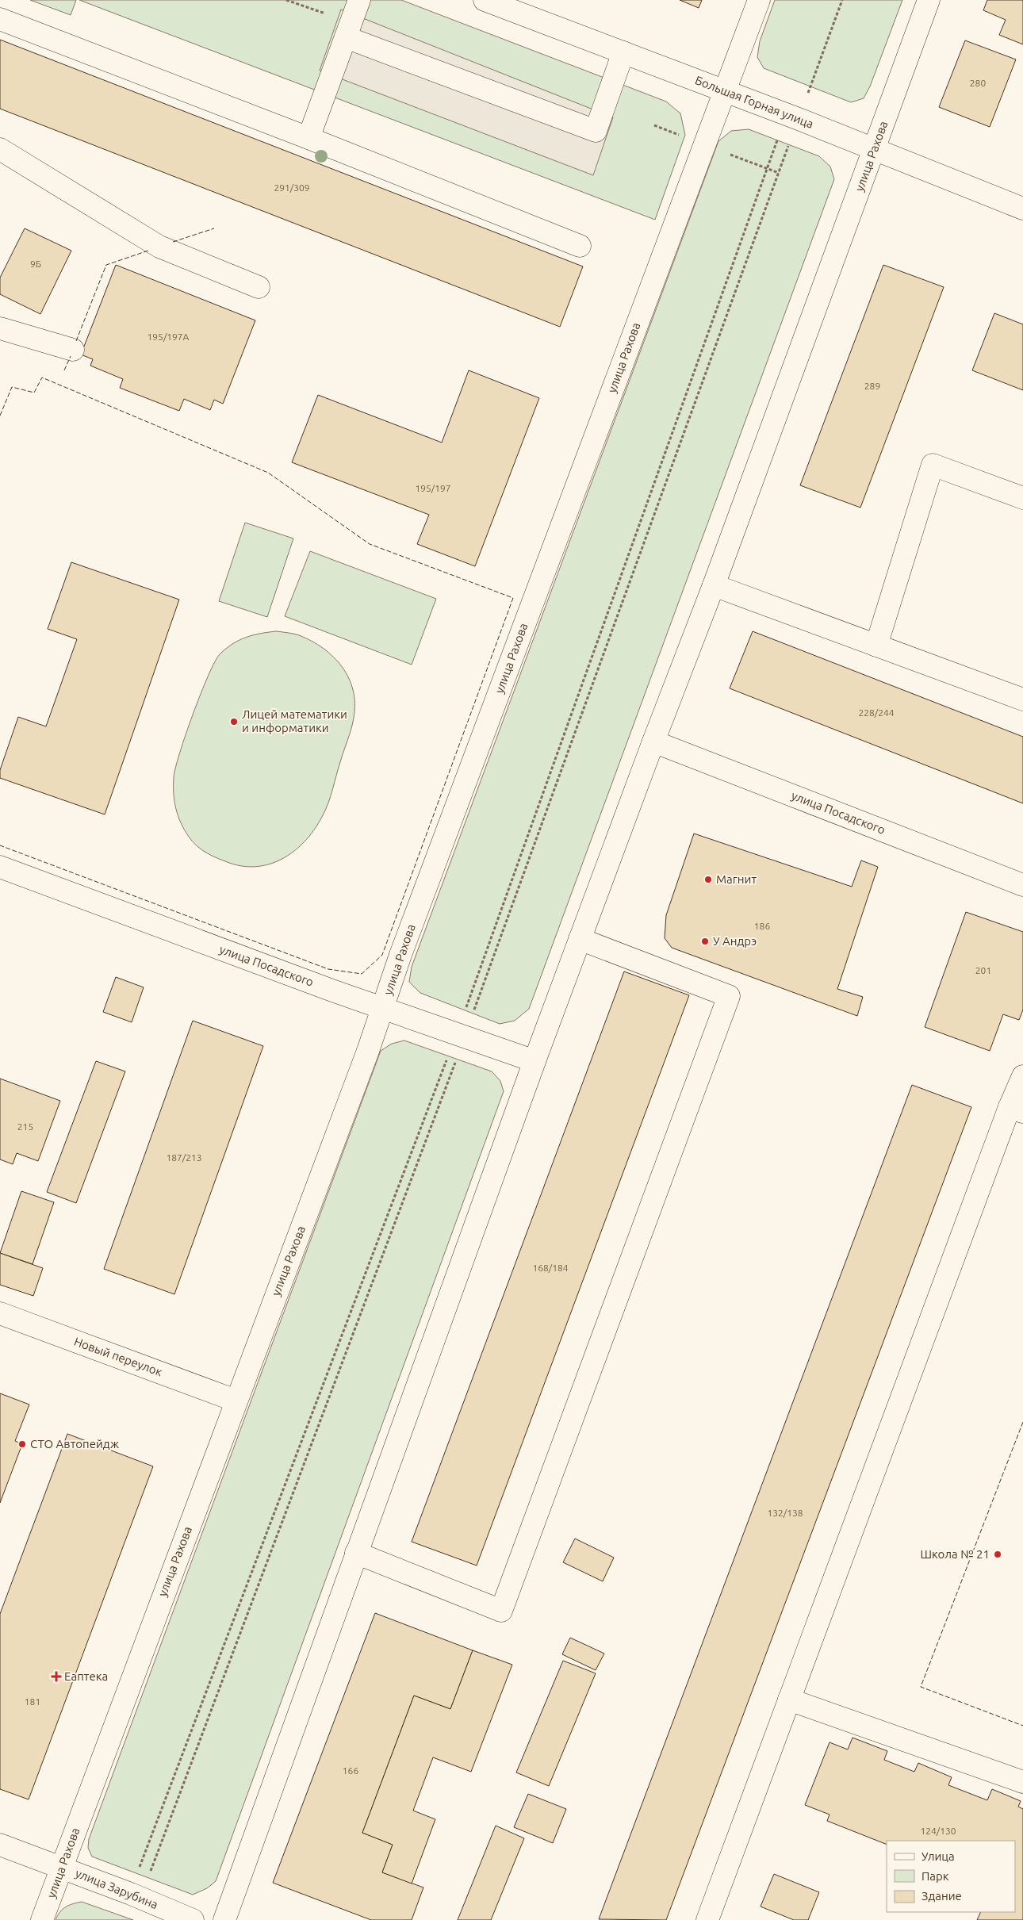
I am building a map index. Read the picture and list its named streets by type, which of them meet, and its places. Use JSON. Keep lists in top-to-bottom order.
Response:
{
  "streets": {
    "street": [
      "Большая Горная улица",
      "улица Рахова",
      "улица Посадского",
      "Новый переулок",
      "улица Зарубина"
    ]
  },
  "crossings": [
    ["Большая Горная улица", "улица Рахова"],
    ["улица Рахова", "улица Посадского"],
    ["улица Рахова", "Новый переулок"],
    ["улица Рахова", "улица Зарубина"]
  ],
  "places": {
    "other": [
      "Лицей математики и информатики",
      "Магнит",
      "У Андрэ",
      "СТО Автопейдж",
      "Школа № 21"
    ],
    "health": ["Еаптека"]
  },
  "house_numbers": [
    "280",
    "291/309",
    "9Б",
    "195/197А",
    "289",
    "195/197",
    "228/244",
    "186",
    "201",
    "215",
    "187/213",
    "168/184",
    "132/138",
    "181",
    "166",
    "124/130"
  ],
  "legend": ["Улица", "Парк", "Здание"]
}
